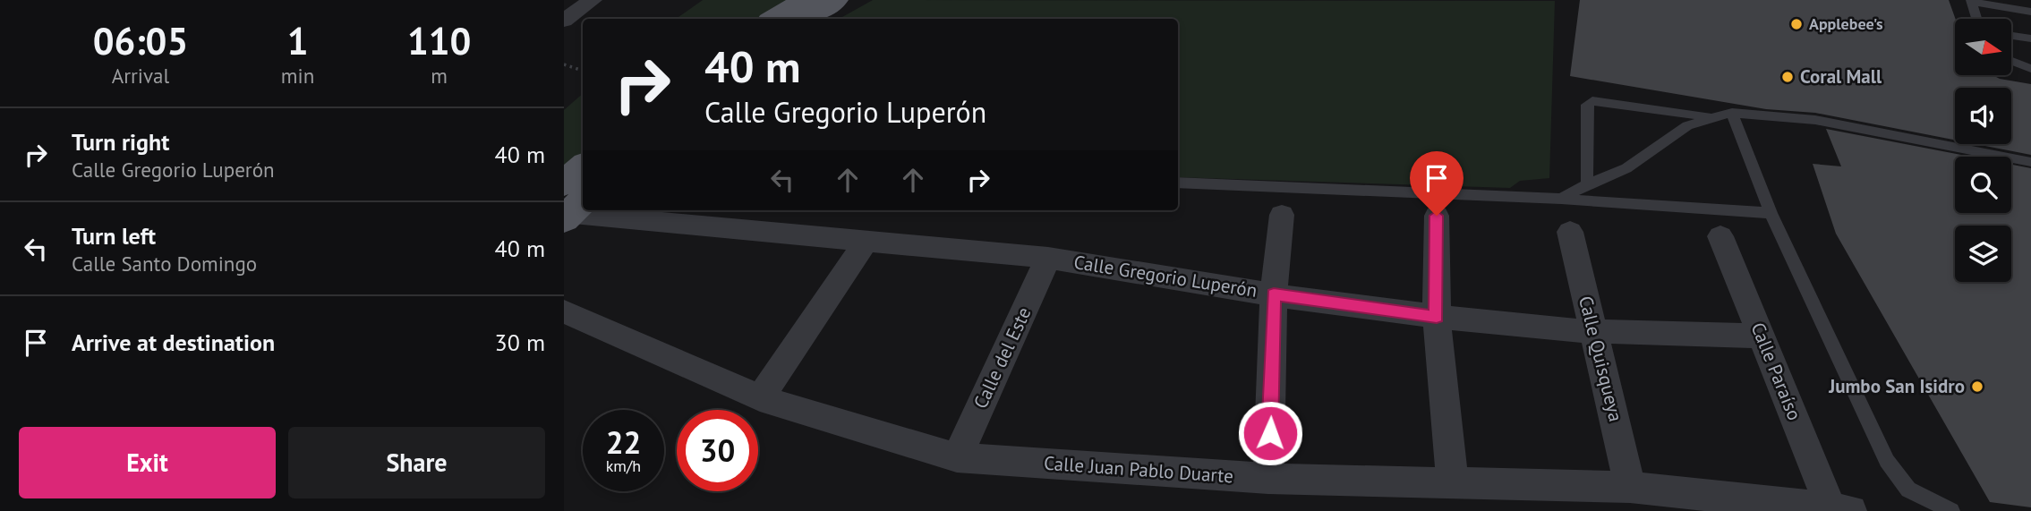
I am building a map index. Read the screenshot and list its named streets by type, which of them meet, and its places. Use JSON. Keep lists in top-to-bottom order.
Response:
{
  "streets": {
    "street": [
      "Calle Gregorio Luperón",
      "Calle del Este",
      "Calle Quisqueya",
      "Calle Paraíso",
      "Calle Juan Pablo Duarte"
    ]
  },
  "crossings": [
    ["Calle Gregorio Luperón", "Calle del Este"],
    ["Calle Gregorio Luperón", "Calle Quisqueya"],
    ["Calle Gregorio Luperón", "Calle Paraíso"],
    ["Calle del Este", "Calle Juan Pablo Duarte"],
    ["Calle Quisqueya", "Calle Juan Pablo Duarte"],
    ["Calle Paraíso", "Calle Juan Pablo Duarte"]
  ],
  "places": ["Applebee's", "Coral Mall", "Jumbo San Isidro"],
  "north": "right",
  "page": {
    "eta": [
      "06:05",
      "Arrival",
      "1",
      "min",
      "110",
      "m"
    ],
    "turn": ["40 m", "Calle Gregorio Luperón"],
    "list": [
      {
        "name": "Turn right",
        "note": "Calle Gregorio Luperón",
        "value": "40 m"
      },
      {
        "name": "Turn left",
        "note": "Calle Santo Domingo",
        "value": "40 m"
      },
      {
        "name": "Arrive at destination",
        "value": "30 m"
      }
    ],
    "speed": "22 km/h",
    "limit": "30",
    "buttons": ["Exit", "Share"]
  }
}
